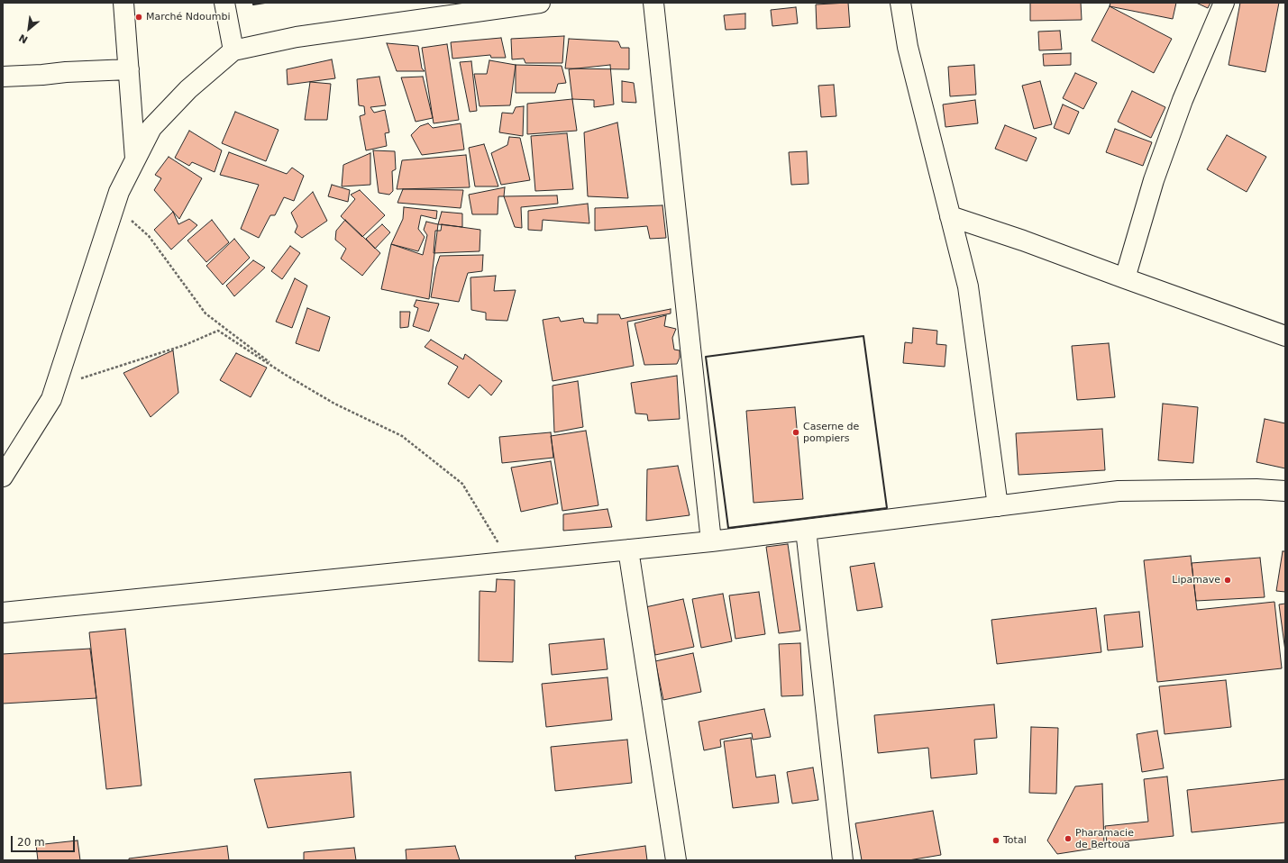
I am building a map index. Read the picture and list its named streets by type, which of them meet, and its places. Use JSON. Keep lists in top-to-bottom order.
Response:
{
  "places": [
    "Marché Ndoumbi",
    "Caserne de pompiers",
    "Lipamave",
    "Pharamacie de Bertoua",
    "Total"
  ],
  "scale_bar": "20 m",
  "north": "bottom left"
}
